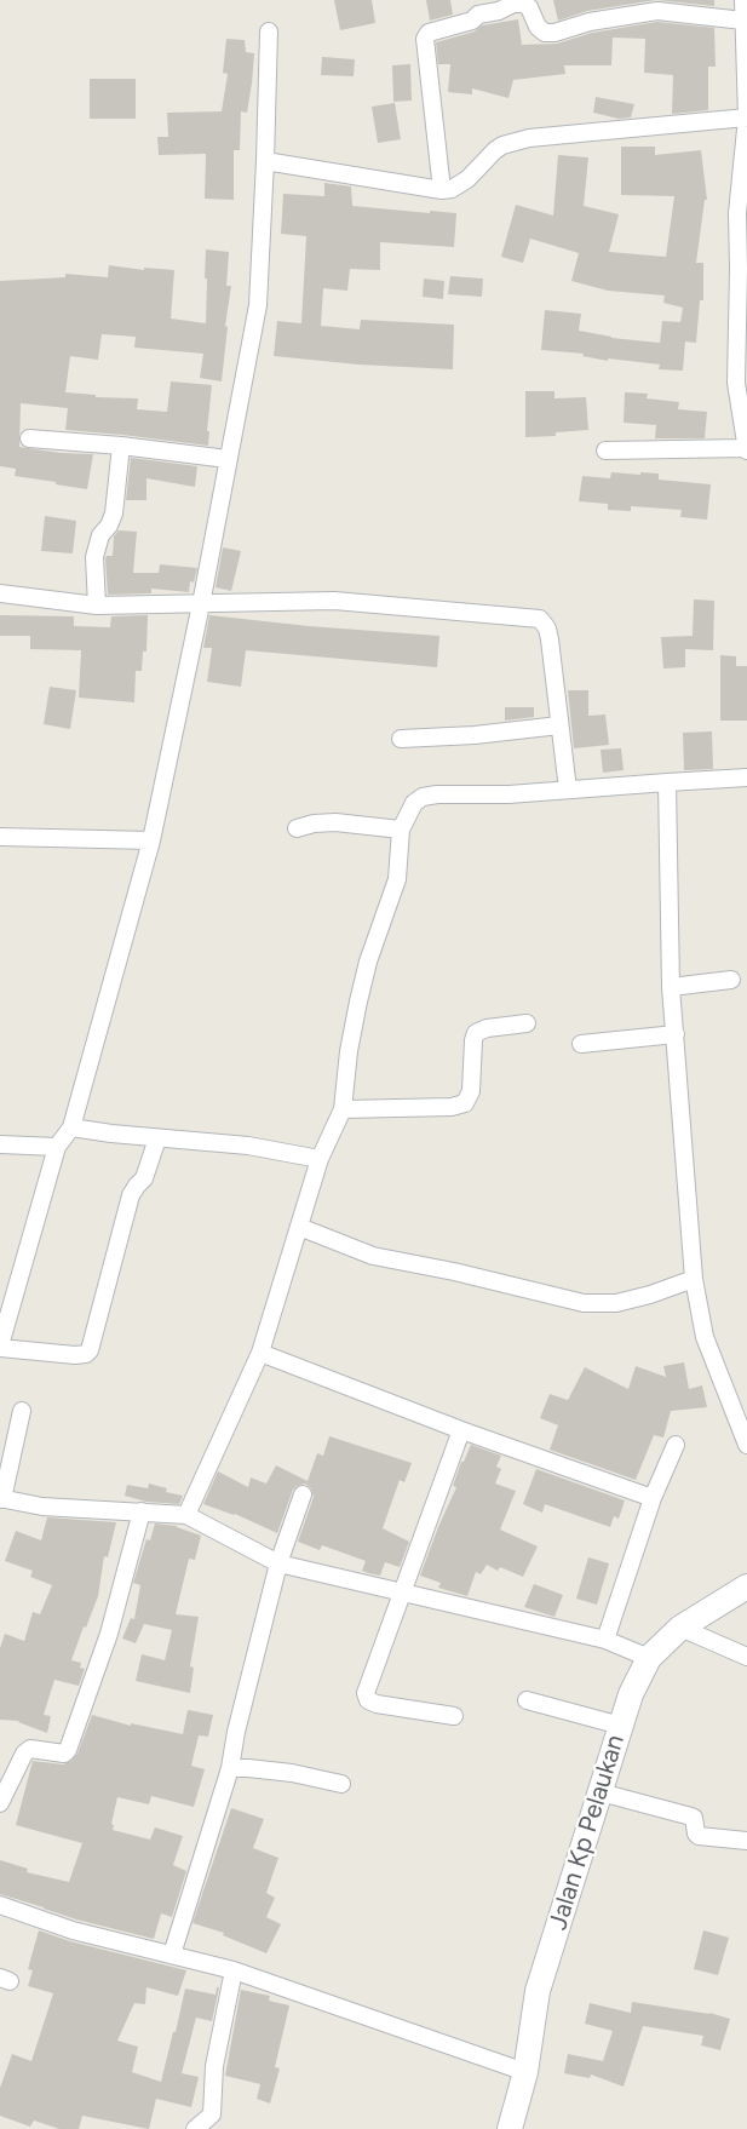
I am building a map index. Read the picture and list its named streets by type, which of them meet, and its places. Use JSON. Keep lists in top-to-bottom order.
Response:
{
  "streets": {
    "street": ["Jalan Kp Pelaukan"]
  }
}
